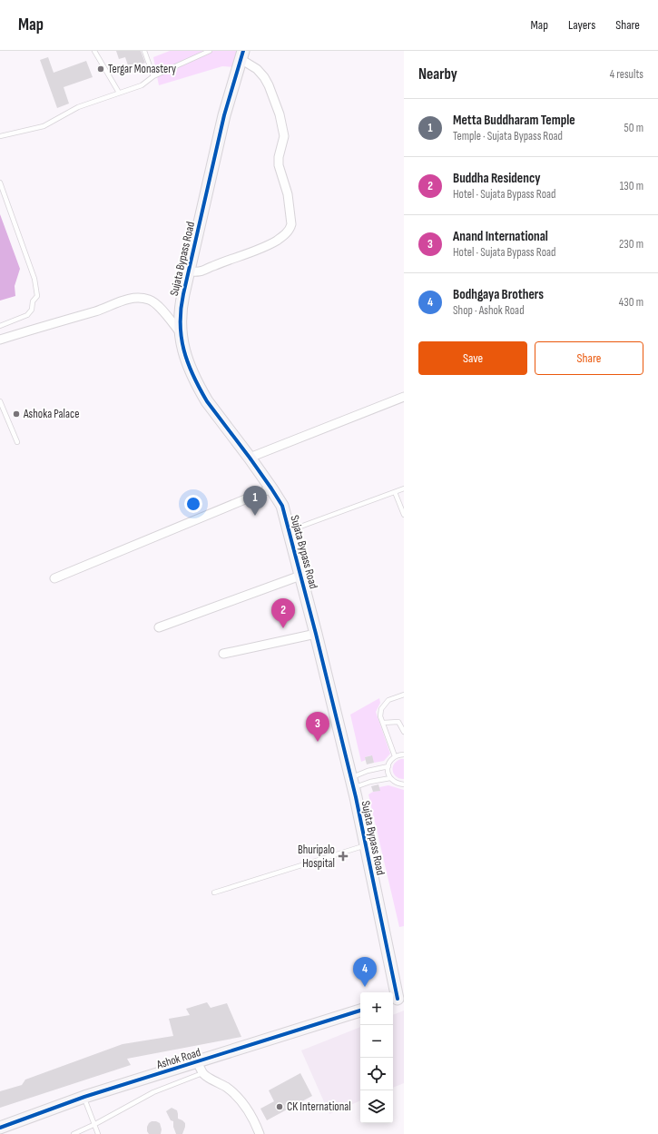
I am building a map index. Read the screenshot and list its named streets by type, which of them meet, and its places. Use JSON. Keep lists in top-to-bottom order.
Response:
{
  "streets": {
    "street": ["Sujata Bypass Road", "Ashok Road"]
  },
  "places": {
    "other": ["Tergar Monastery", "Ashoka Palace", "CK International"],
    "health": ["Bhuripalo Hospital"]
  },
  "page": {
    "header": "Map",
    "nav": ["Map", "Layers", "Share"],
    "heading": ["Nearby", "4 results"],
    "list": [
      {
        "mark": "1",
        "name": "Metta Buddharam Temple",
        "note": "Temple · Sujata Bypass Road",
        "value": "50 m"
      },
      {
        "mark": "2",
        "name": "Buddha Residency",
        "note": "Hotel · Sujata Bypass Road",
        "value": "130 m"
      },
      {
        "mark": "3",
        "name": "Anand International",
        "note": "Hotel · Sujata Bypass Road",
        "value": "230 m"
      },
      {
        "mark": "4",
        "name": "Bodhgaya Brothers",
        "note": "Shop · Ashok Road",
        "value": "430 m"
      }
    ],
    "buttons": ["Save", "Share"],
    "pins": [
      "1",
      "2",
      "3",
      "4"
    ],
    "map_buttons": ["+", "−"]
  }
}
